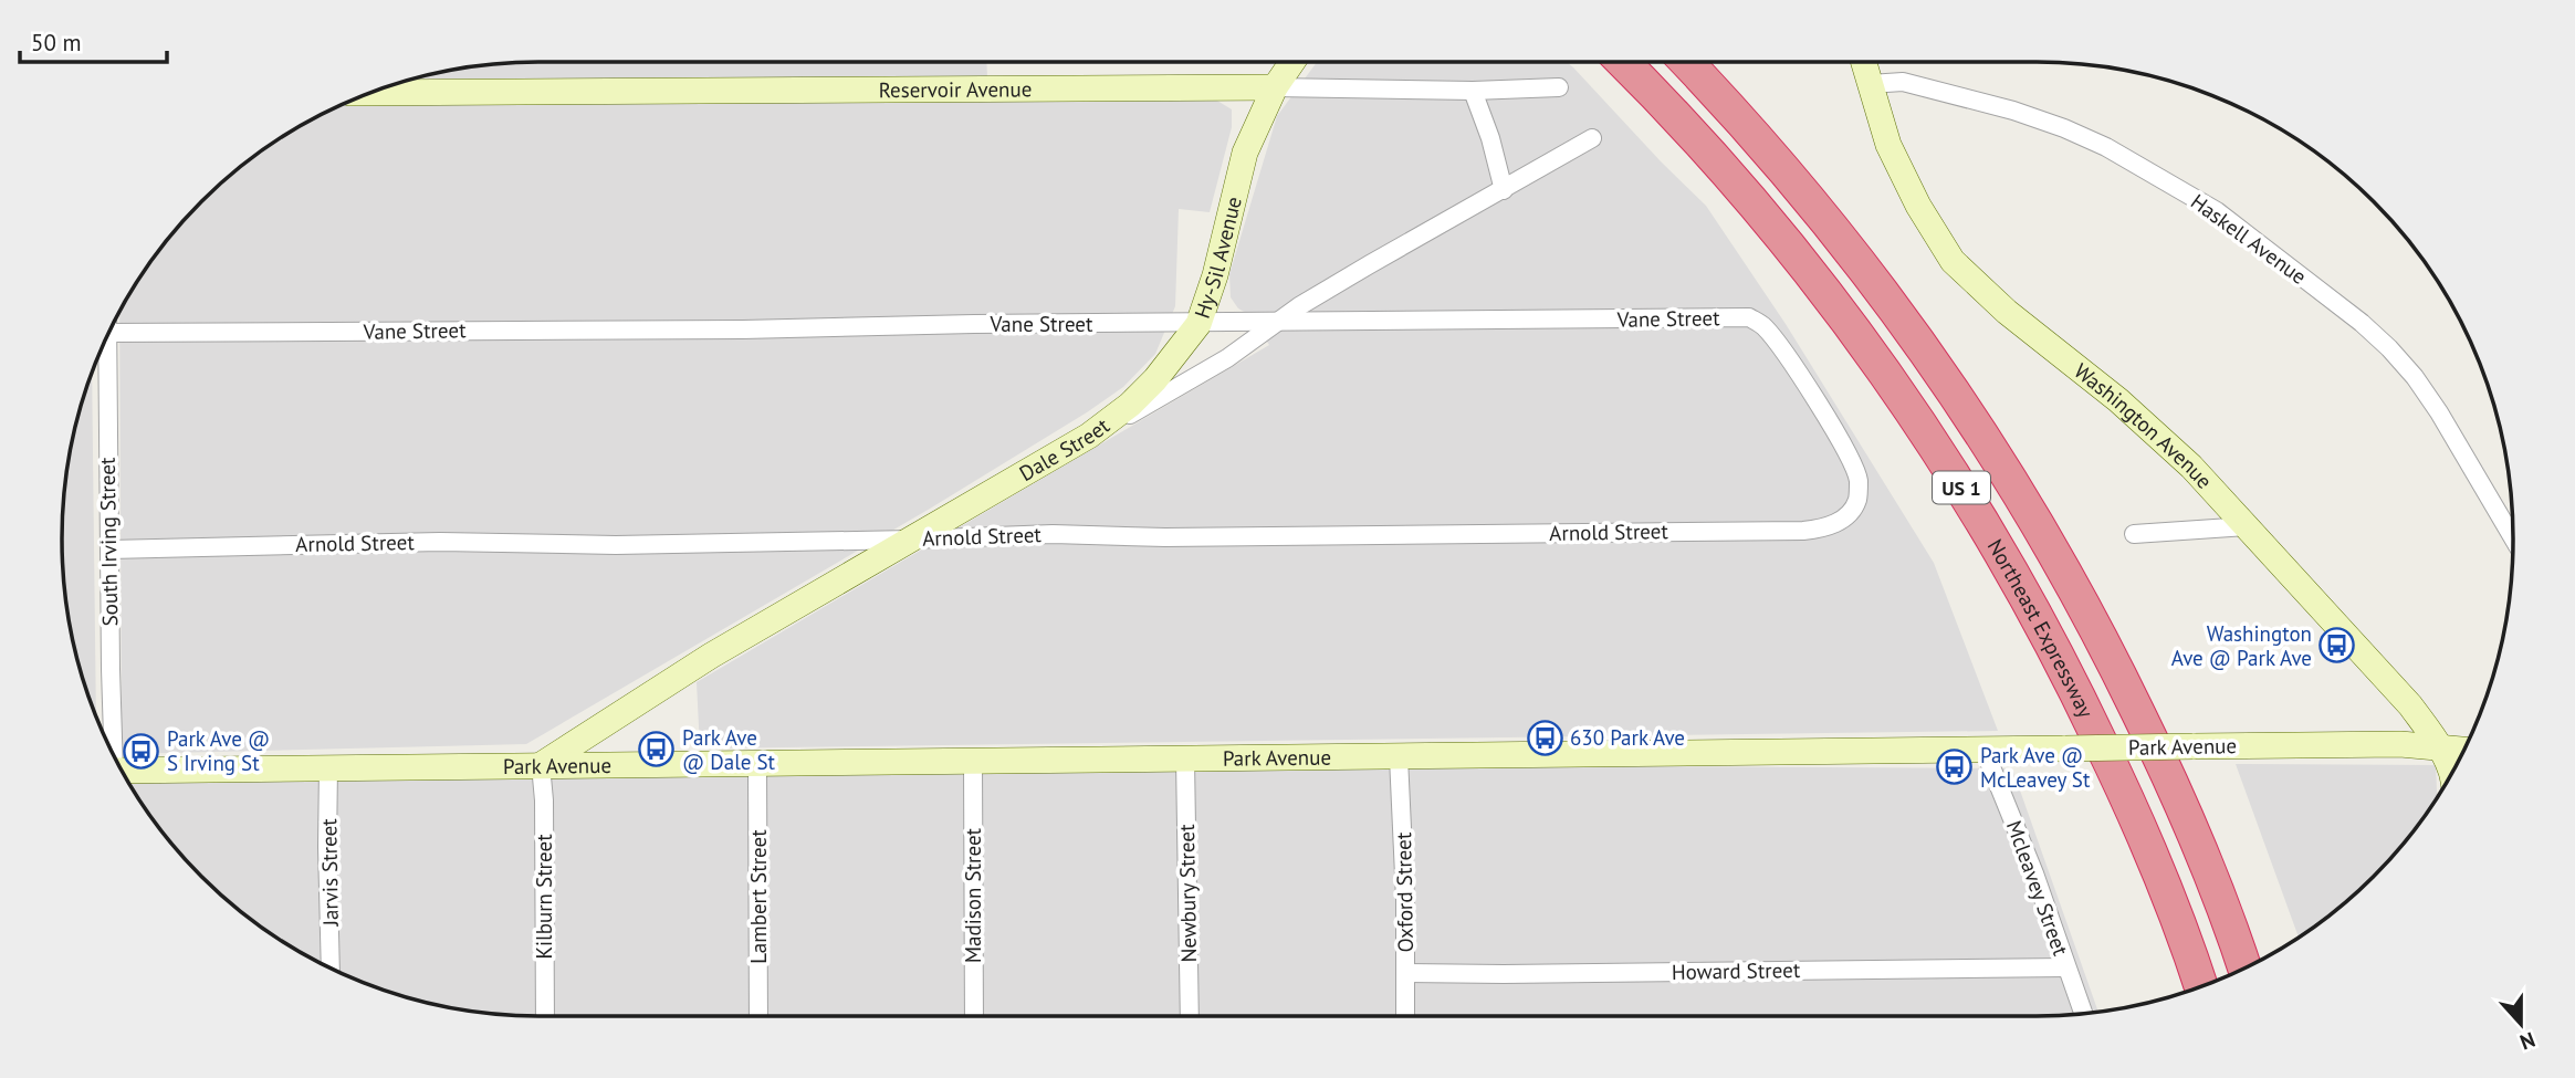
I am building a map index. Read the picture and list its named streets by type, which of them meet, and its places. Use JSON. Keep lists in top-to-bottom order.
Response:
{
  "streets": {
    "highway": ["US 1", "Northeast Expressway"],
    "main road": [
      "Reservoir Avenue",
      "Hy-Sil Avenue",
      "Washington Avenue",
      "Dale Street",
      "Park Avenue"
    ],
    "street": [
      "Haskell Avenue",
      "Vane Street",
      "Arnold Street",
      "South Irving Street",
      "Jarvis Street",
      "Mcleavey Street",
      "Oxford Street",
      "Newbury Street",
      "Madison Street",
      "Kilburn Street",
      "Lambert Street",
      "Howard Street"
    ]
  },
  "crossings": [
    ["Reservoir Avenue", "Hy-Sil Avenue"],
    ["Haskell Avenue", "Washington Avenue"],
    ["Hy-Sil Avenue", "Vane Street"],
    ["Hy-Sil Avenue", "Dale Street"],
    ["Vane Street", "Dale Street"],
    ["Vane Street", "Arnold Street"],
    ["Washington Avenue", "Park Avenue"],
    ["Dale Street", "Arnold Street"],
    ["Dale Street", "Park Avenue"],
    ["Dale Street", "Kilburn Street"],
    ["Arnold Street", "South Irving Street"],
    ["Park Avenue", "Jarvis Street"],
    ["Park Avenue", "Mcleavey Street"],
    ["Park Avenue", "Oxford Street"],
    ["Park Avenue", "Newbury Street"],
    ["Park Avenue", "Madison Street"],
    ["Park Avenue", "Kilburn Street"],
    ["Park Avenue", "Lambert Street"],
    ["Mcleavey Street", "Howard Street"],
    ["Oxford Street", "Howard Street"]
  ],
  "places": {
    "bus stop": [
      "Washington Ave @ Park Ave",
      "630 Park Ave",
      "Park Ave @ Dale St",
      "Park Ave @ S Irving St",
      "Park Ave @ McLeavey St"
    ]
  },
  "scale_bar": "50 m",
  "north": "bottom"
}
